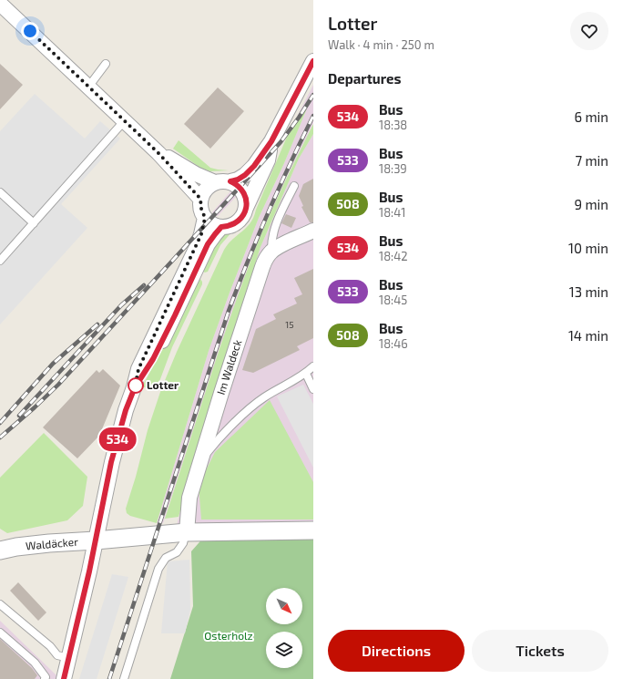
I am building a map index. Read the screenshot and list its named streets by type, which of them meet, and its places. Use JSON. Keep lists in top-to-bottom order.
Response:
{
  "streets": {
    "street": ["Im Waldeck", "Waldäcker"]
  },
  "crossings": [
    ["Im Waldeck", "Waldäcker"]
  ],
  "parks": ["Osterholz"],
  "places": ["Lotter"],
  "lines": ["bus line 534"],
  "house_numbers": ["15"],
  "north": "bottom right",
  "page": {
    "on_map": "534",
    "heading": [
      ["Lotter", "Walk · 4 min · 250 m"],
      "Departures"
    ],
    "list": [
      {
        "mark": "534",
        "name": "Bus",
        "note": "18:38",
        "value": "6 min"
      },
      {
        "mark": "533",
        "name": "Bus",
        "note": "18:39",
        "value": "7 min"
      },
      {
        "mark": "508",
        "name": "Bus",
        "note": "18:41",
        "value": "9 min"
      },
      {
        "mark": "534",
        "name": "Bus",
        "note": "18:42",
        "value": "10 min"
      },
      {
        "mark": "533",
        "name": "Bus",
        "note": "18:45",
        "value": "13 min"
      },
      {
        "mark": "508",
        "name": "Bus",
        "note": "18:46",
        "value": "14 min"
      }
    ],
    "buttons": ["Directions", "Tickets"]
  }
}
